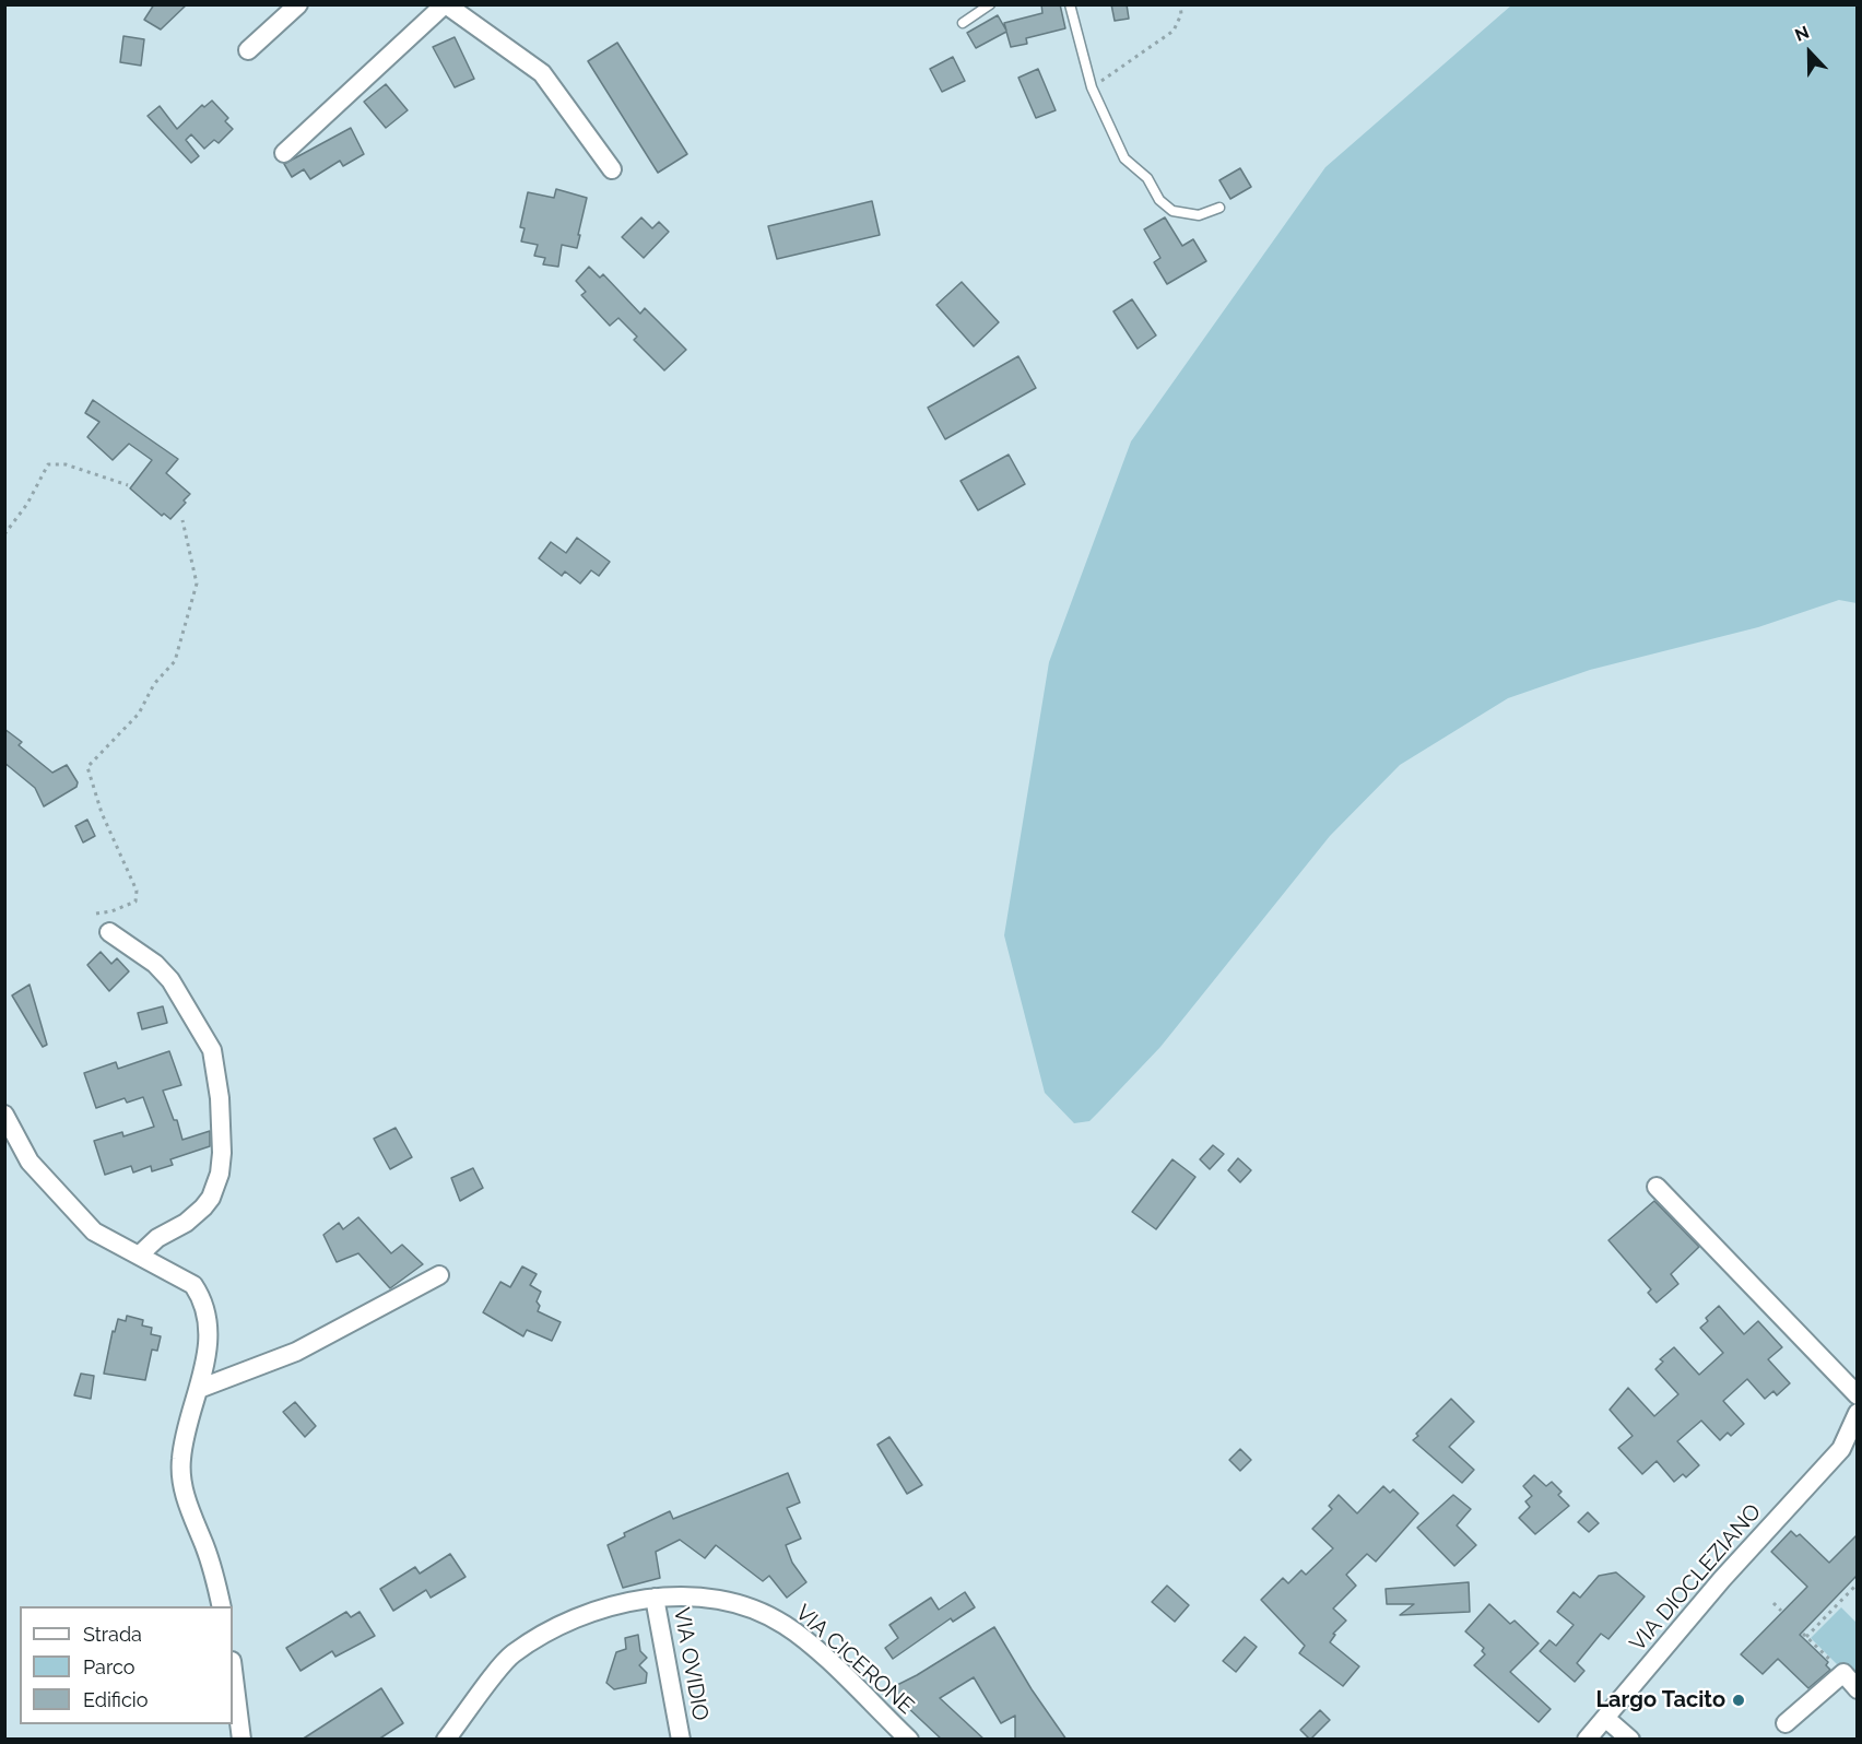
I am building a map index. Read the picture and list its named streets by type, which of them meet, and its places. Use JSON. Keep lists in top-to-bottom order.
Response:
{
  "streets": {
    "street": ["VIA DIOCLEZIANO", "VIA CICERONE", "VIA OVIDIO"]
  },
  "crossings": [
    ["VIA CICERONE", "VIA OVIDIO"]
  ],
  "places": ["Largo Tacito"],
  "legend": ["Strada", "Parco", "Edificio"],
  "north": "top"
}
